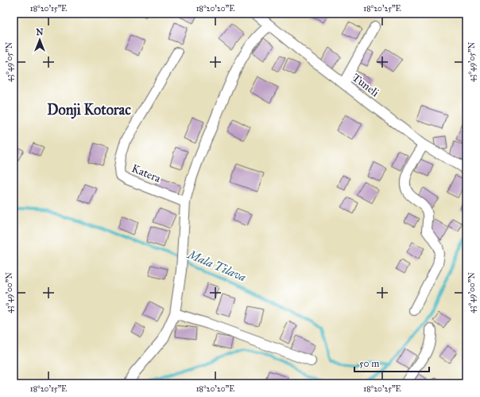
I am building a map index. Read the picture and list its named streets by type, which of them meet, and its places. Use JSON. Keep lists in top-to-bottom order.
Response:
{
  "streets": {
    "street": ["Tuneli", "Katera"]
  },
  "districts": ["Donji Kotorac"],
  "water": ["Mala Tilava"],
  "scale_bar": "50 m",
  "north": "top",
  "coordinates": [
    "18°20'15\"E",
    "18°20'20\"E",
    "18°20'25\"E",
    "43°49'05\"N",
    "43°49'00\"N"
  ]
}
